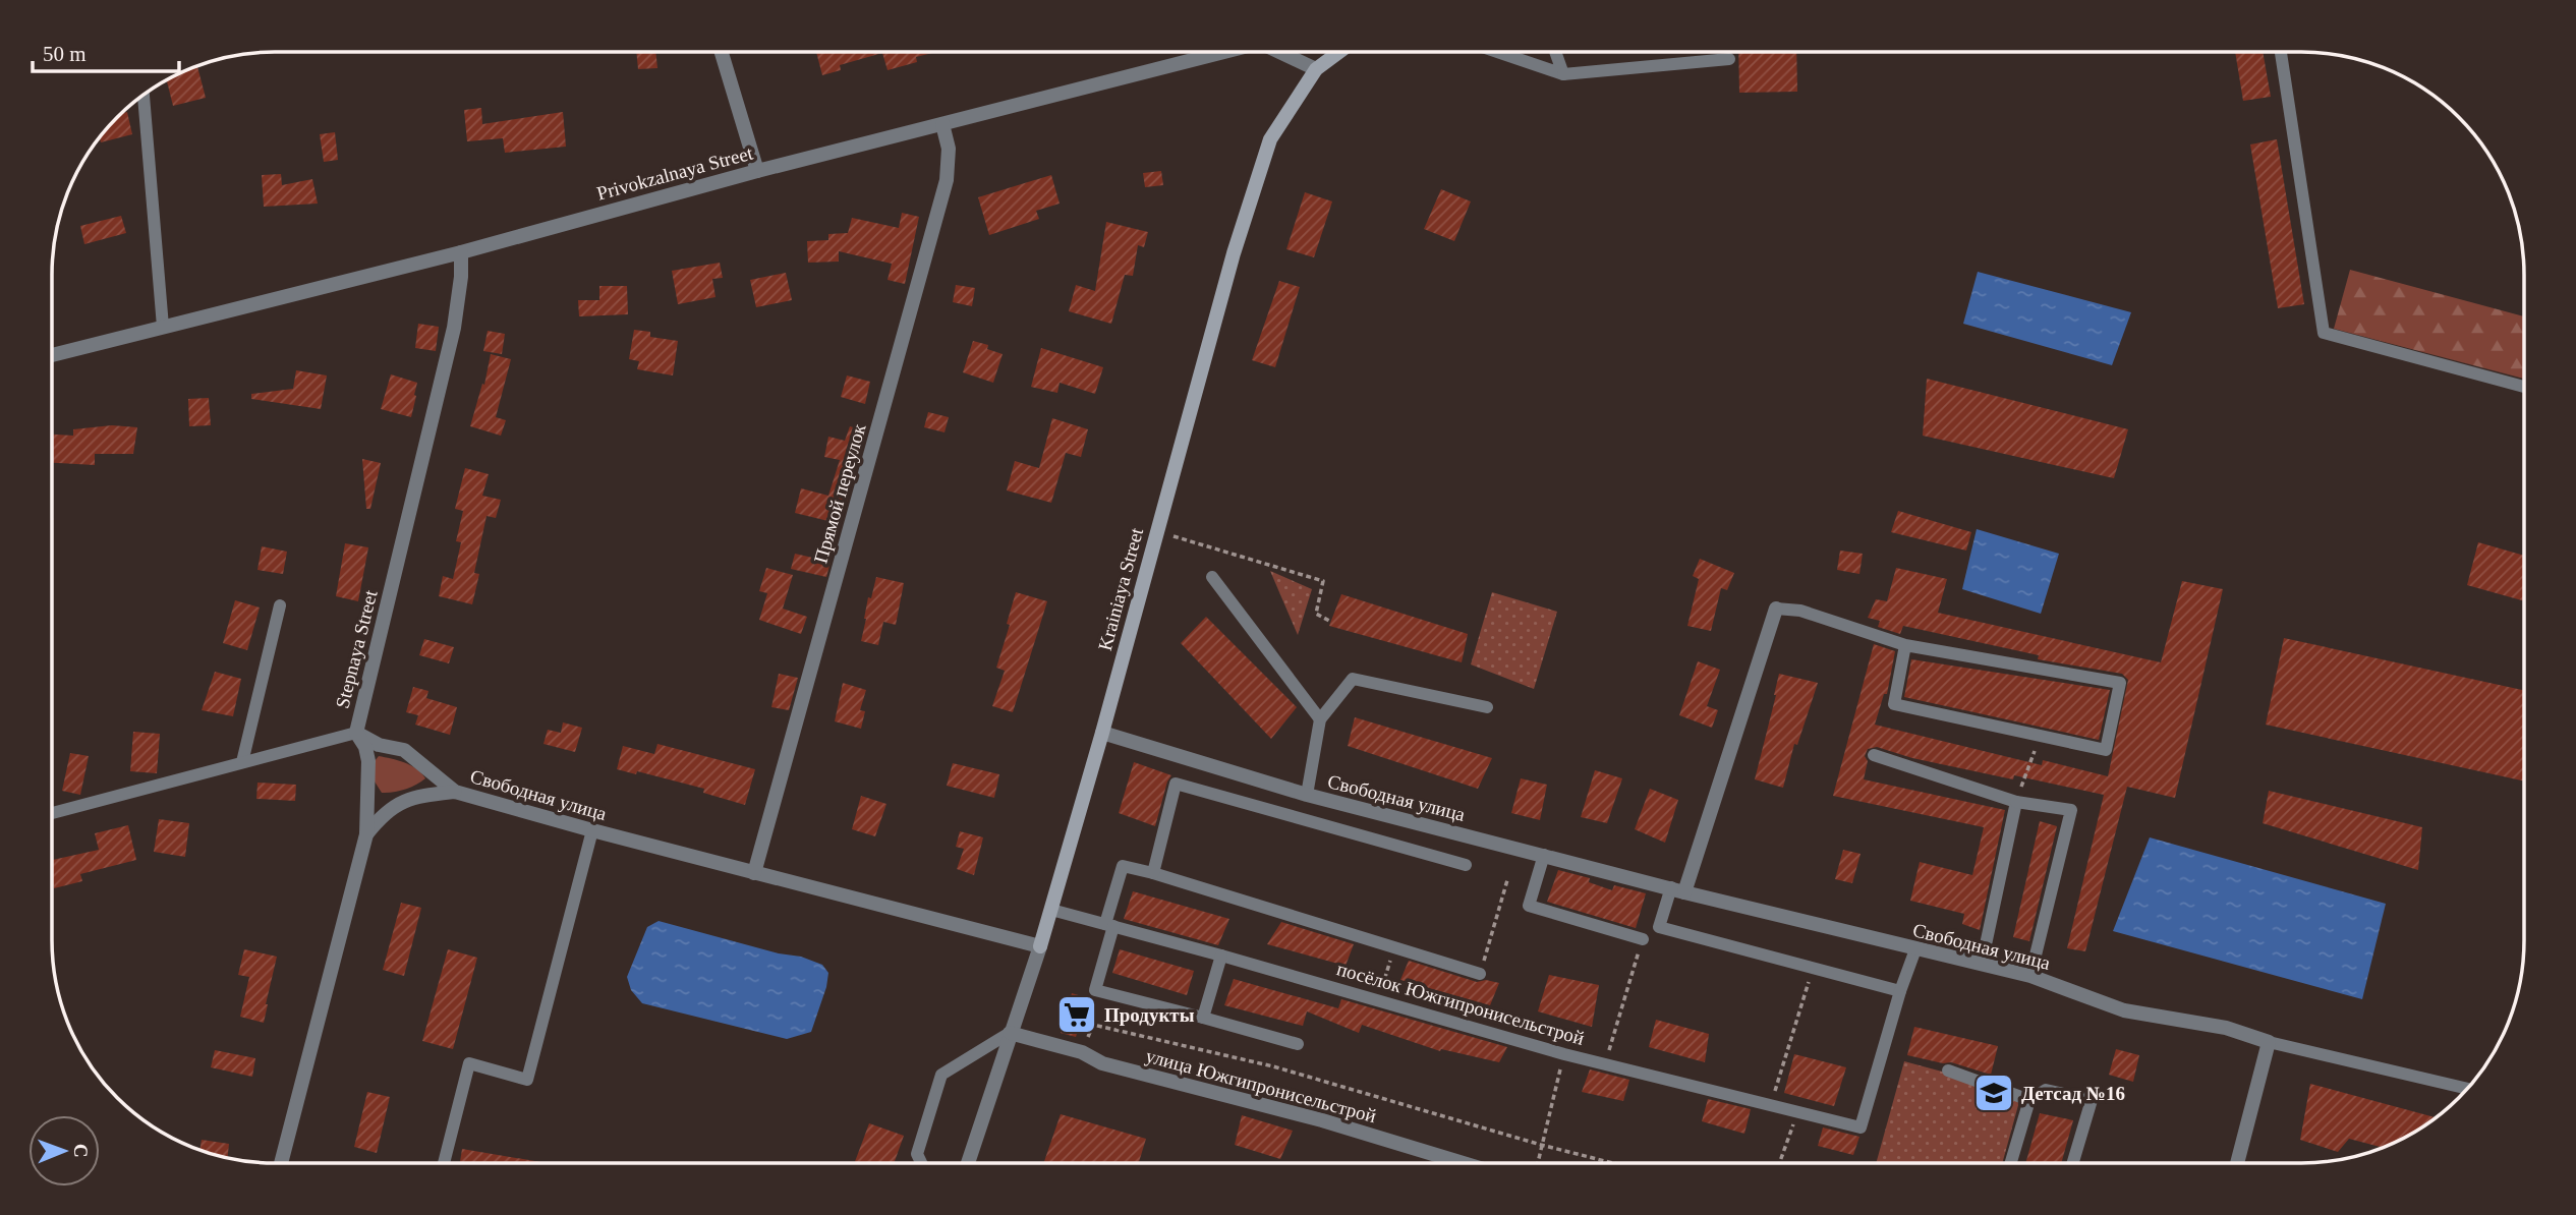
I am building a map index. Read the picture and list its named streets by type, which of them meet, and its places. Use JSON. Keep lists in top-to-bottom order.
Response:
{
  "streets": {
    "street": [
      "Privokzalnaya Street",
      "Прямой переулок",
      "Krainiaya Street",
      "Stepnaya Street",
      "Свободная улица",
      "улица Южгипронисельстрой"
    ],
    "lane": ["посёлок Южгипронисельстрой"]
  },
  "crossings": [
    ["Privokzalnaya Street", "Прямой переулок"],
    ["Privokzalnaya Street", "Krainiaya Street"],
    ["Privokzalnaya Street", "Stepnaya Street"],
    ["Прямой переулок", "Свободная улица"],
    ["Krainiaya Street", "Свободная улица"],
    ["Krainiaya Street", "посёлок Южгипронисельстрой"],
    ["Krainiaya Street", "улица Южгипронисельстрой"],
    ["Stepnaya Street", "Свободная улица"]
  ],
  "places": {
    "supermarket": ["Продукты"],
    "school or university": ["Детсад №16"]
  },
  "scale_bar": "50 m",
  "north": "right"
}
